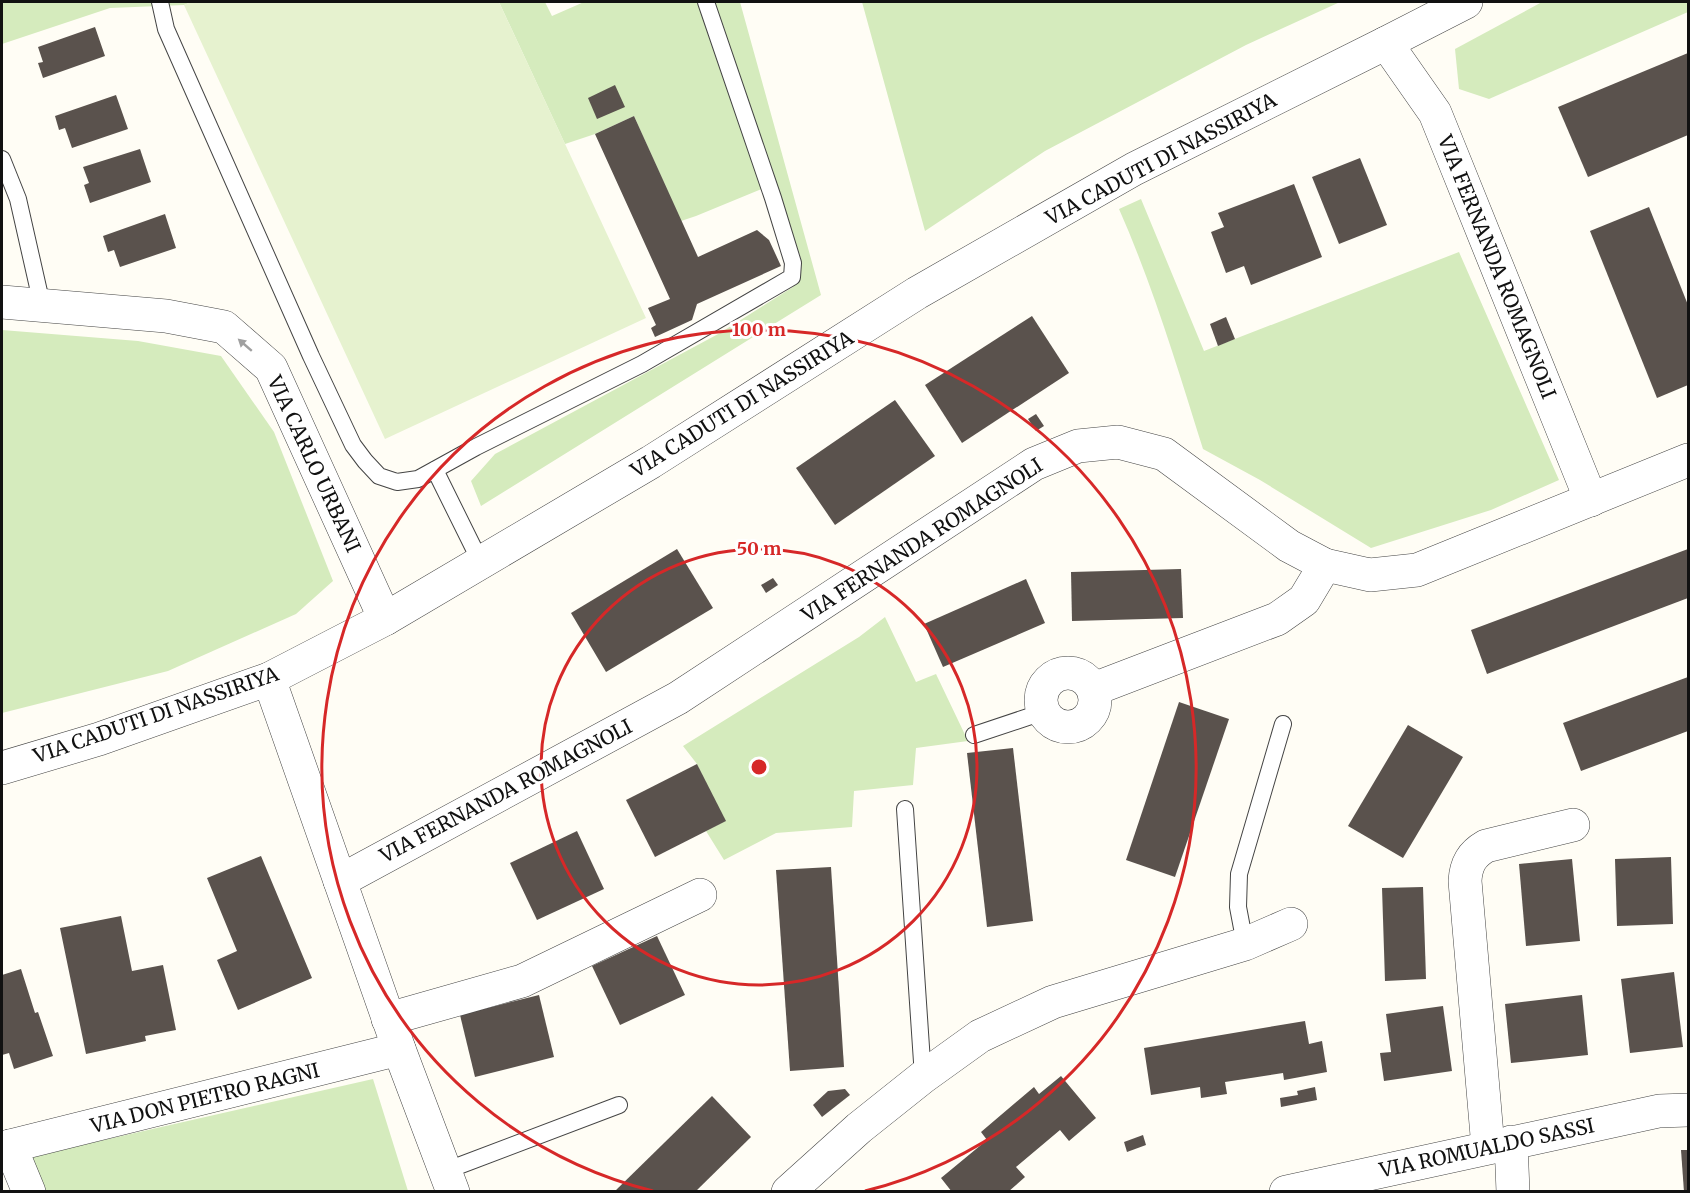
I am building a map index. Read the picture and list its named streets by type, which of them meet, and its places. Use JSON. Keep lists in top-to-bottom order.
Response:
{
  "streets": {
    "street": [
      "VIA CADUTI DI NASSIRIYA",
      "VIA FERNANDA ROMAGNOLI",
      "VIA CARLO URBANI",
      "VIA DON PIETRO RAGNI",
      "VIA ROMUALDO SASSI"
    ]
  },
  "crossings": [
    ["VIA CADUTI DI NASSIRIYA", "VIA FERNANDA ROMAGNOLI"],
    ["VIA CADUTI DI NASSIRIYA", "VIA CARLO URBANI"]
  ],
  "one_way": ["VIA CARLO URBANI"],
  "rings": ["100 m", "50 m"]
}
